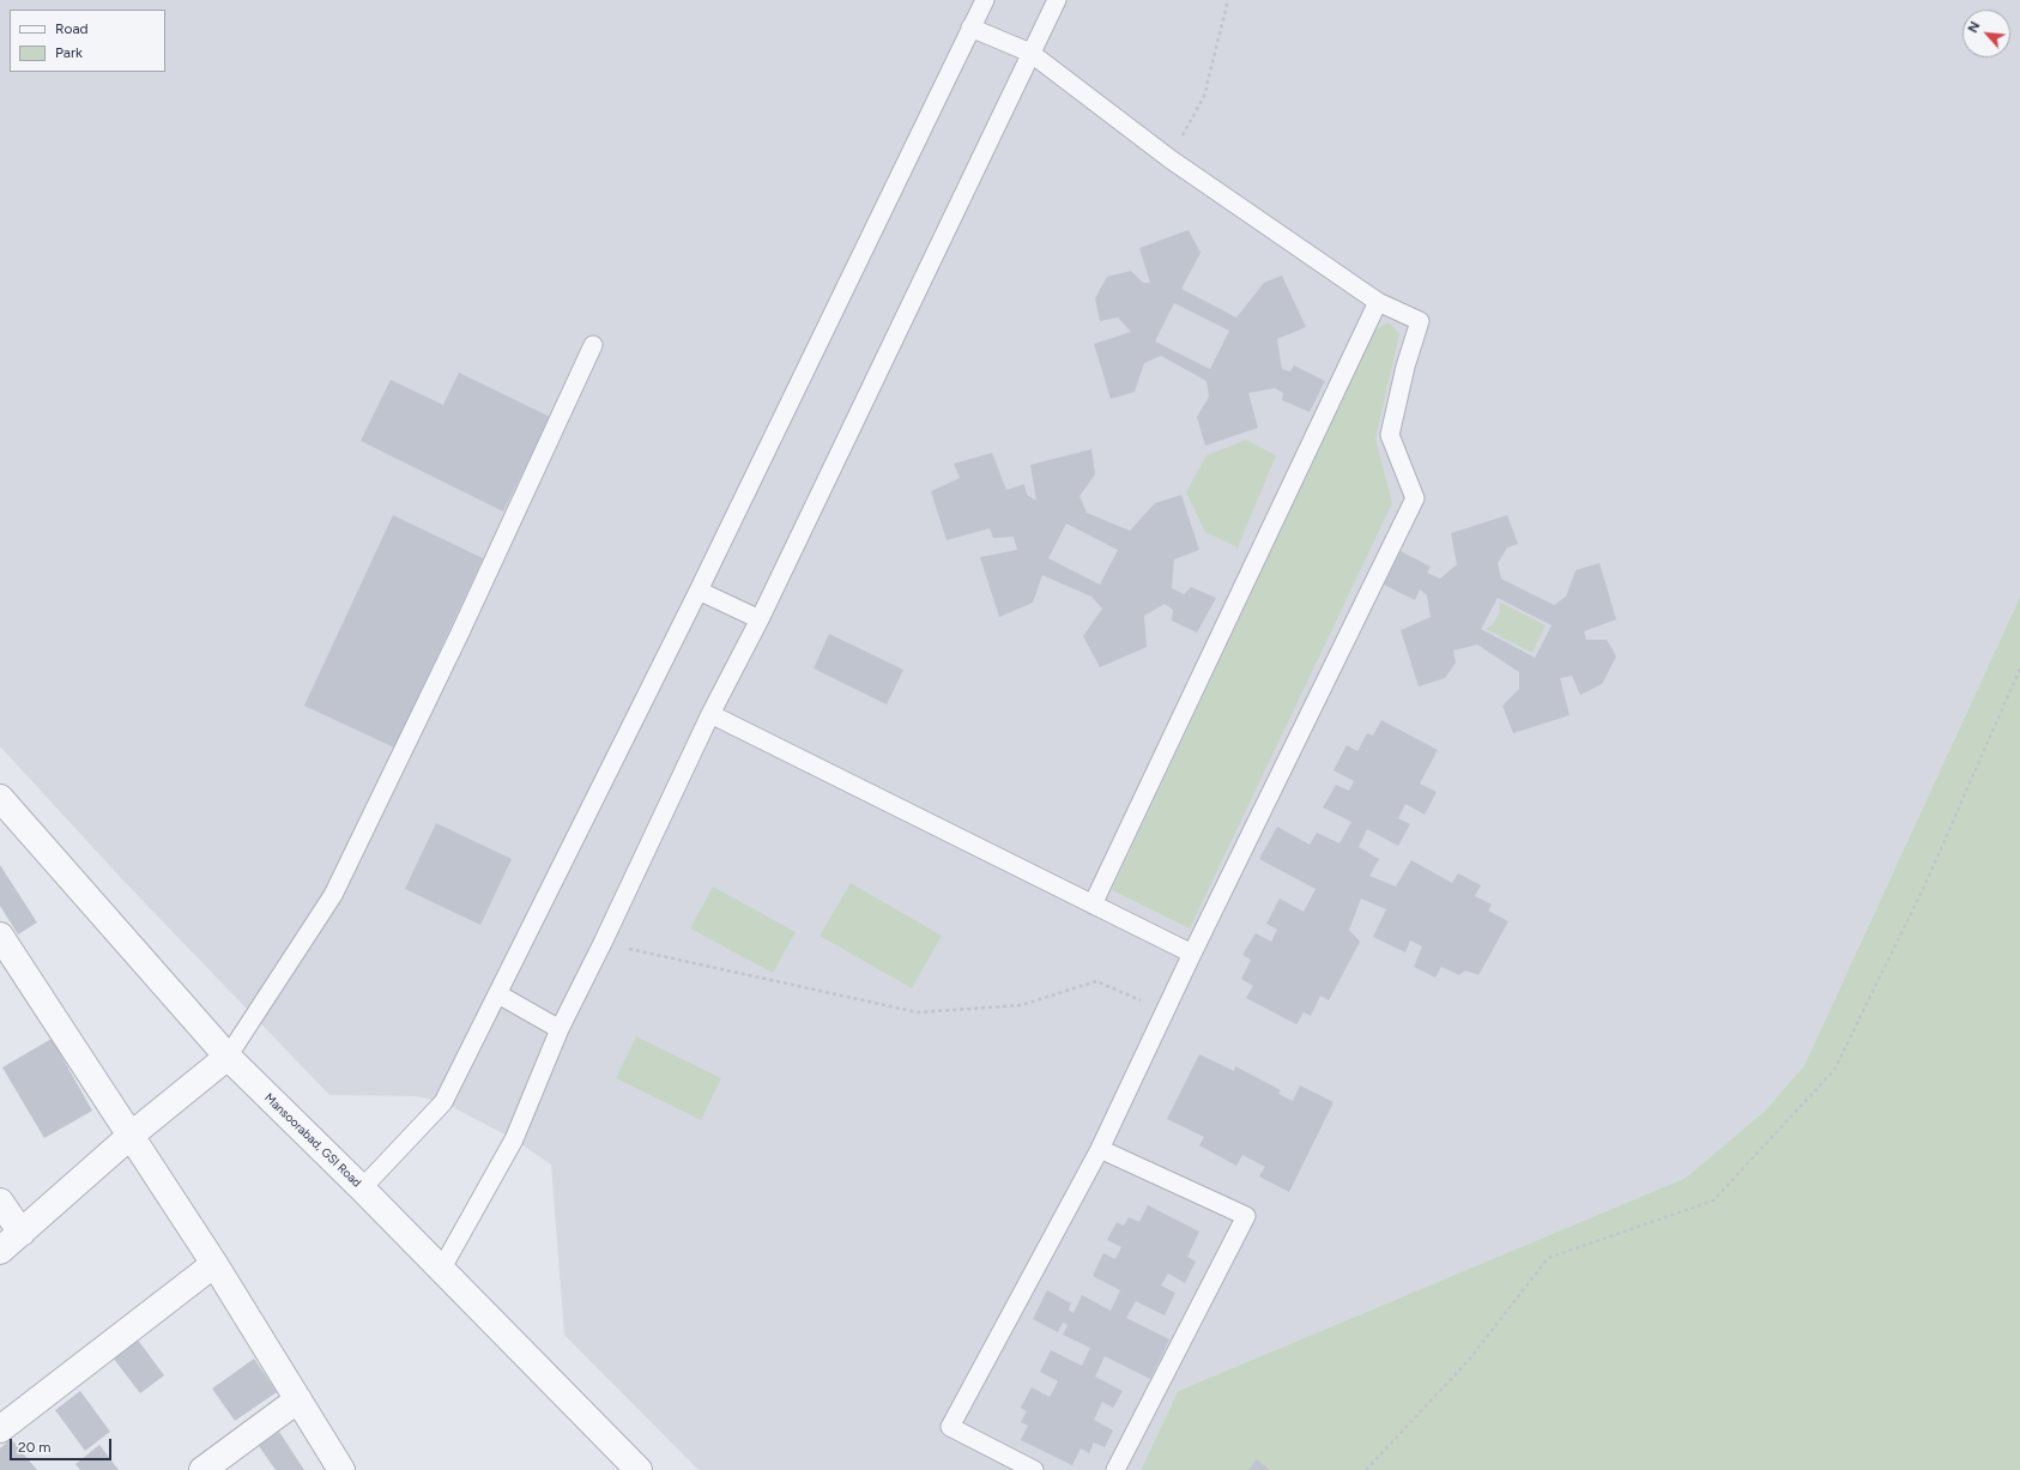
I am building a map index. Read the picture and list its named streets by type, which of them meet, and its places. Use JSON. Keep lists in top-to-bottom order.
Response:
{
  "streets": {
    "street": ["Mansoorabad, GSI Road"]
  },
  "legend": ["Road", "Park"],
  "scale_bar": "20 m",
  "north": "top left"
}
